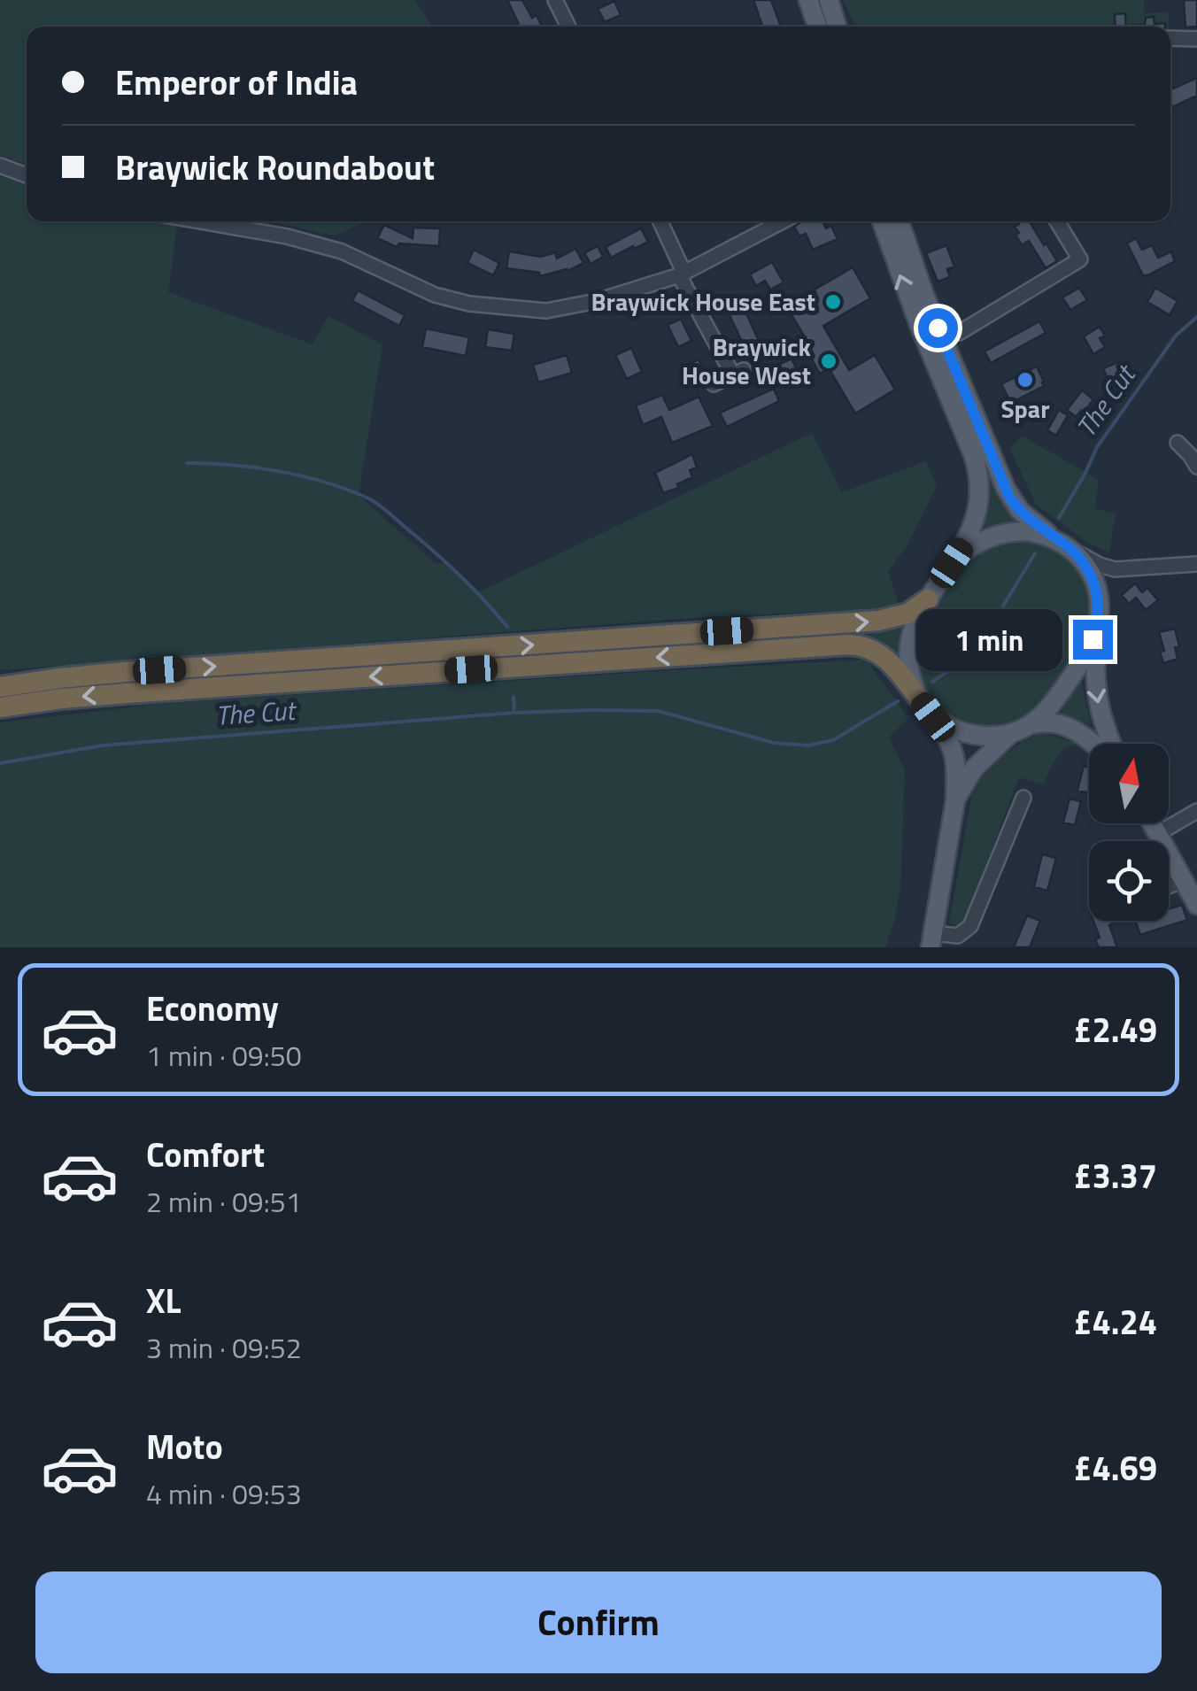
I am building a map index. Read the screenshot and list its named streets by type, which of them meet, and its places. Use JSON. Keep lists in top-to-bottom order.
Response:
{
  "water": ["The Cut"],
  "places": ["Braywick House East", "Braywick House West", "Spar"],
  "north": "top",
  "page": {
    "banner": ["Emperor of India", "Braywick Roundabout"],
    "bubble": "1 min",
    "list": [
      {
        "name": "Economy",
        "note": "1 min · 09:50",
        "value": "£2.49"
      },
      {
        "name": "Comfort",
        "note": "2 min · 09:51",
        "value": "£3.37"
      },
      {
        "name": "XL",
        "note": "3 min · 09:52",
        "value": "£4.24"
      },
      {
        "name": "Moto",
        "note": "4 min · 09:53",
        "value": "£4.69"
      }
    ],
    "buttons": "Confirm"
  }
}
